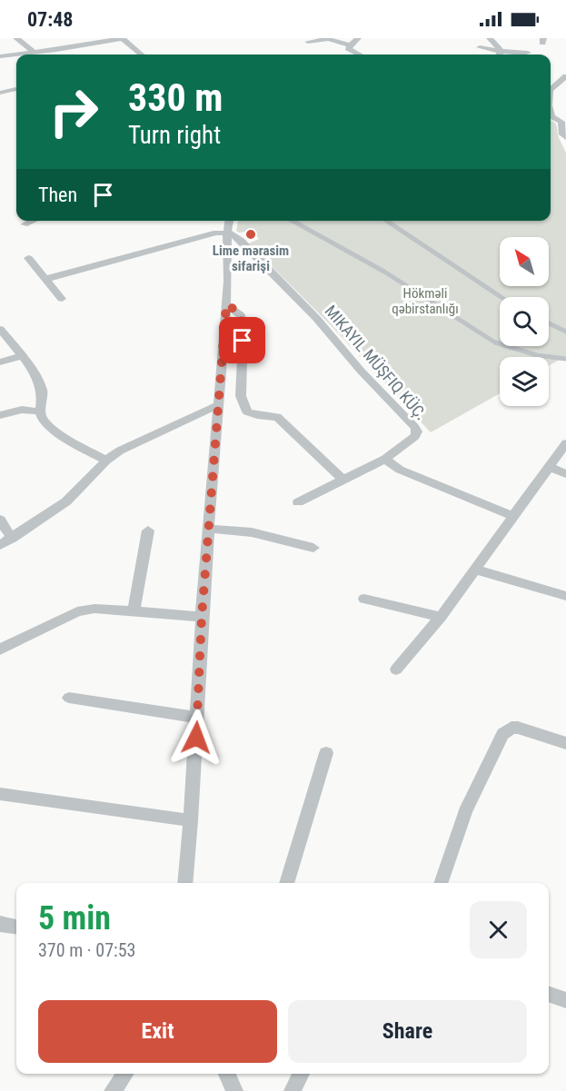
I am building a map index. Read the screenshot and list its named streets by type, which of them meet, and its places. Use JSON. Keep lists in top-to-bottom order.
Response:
{
  "parks": ["Hökməli qəbirstanlığı"],
  "places": ["Lime mərasim sifarişi"],
  "north": "top left",
  "page": {
    "status": "07:48",
    "turn": ["330 m", "Turn right"],
    "then": "Then",
    "heading": ["5 min", "370 m · 07:53"],
    "buttons": ["Exit", "Share"]
  }
}
